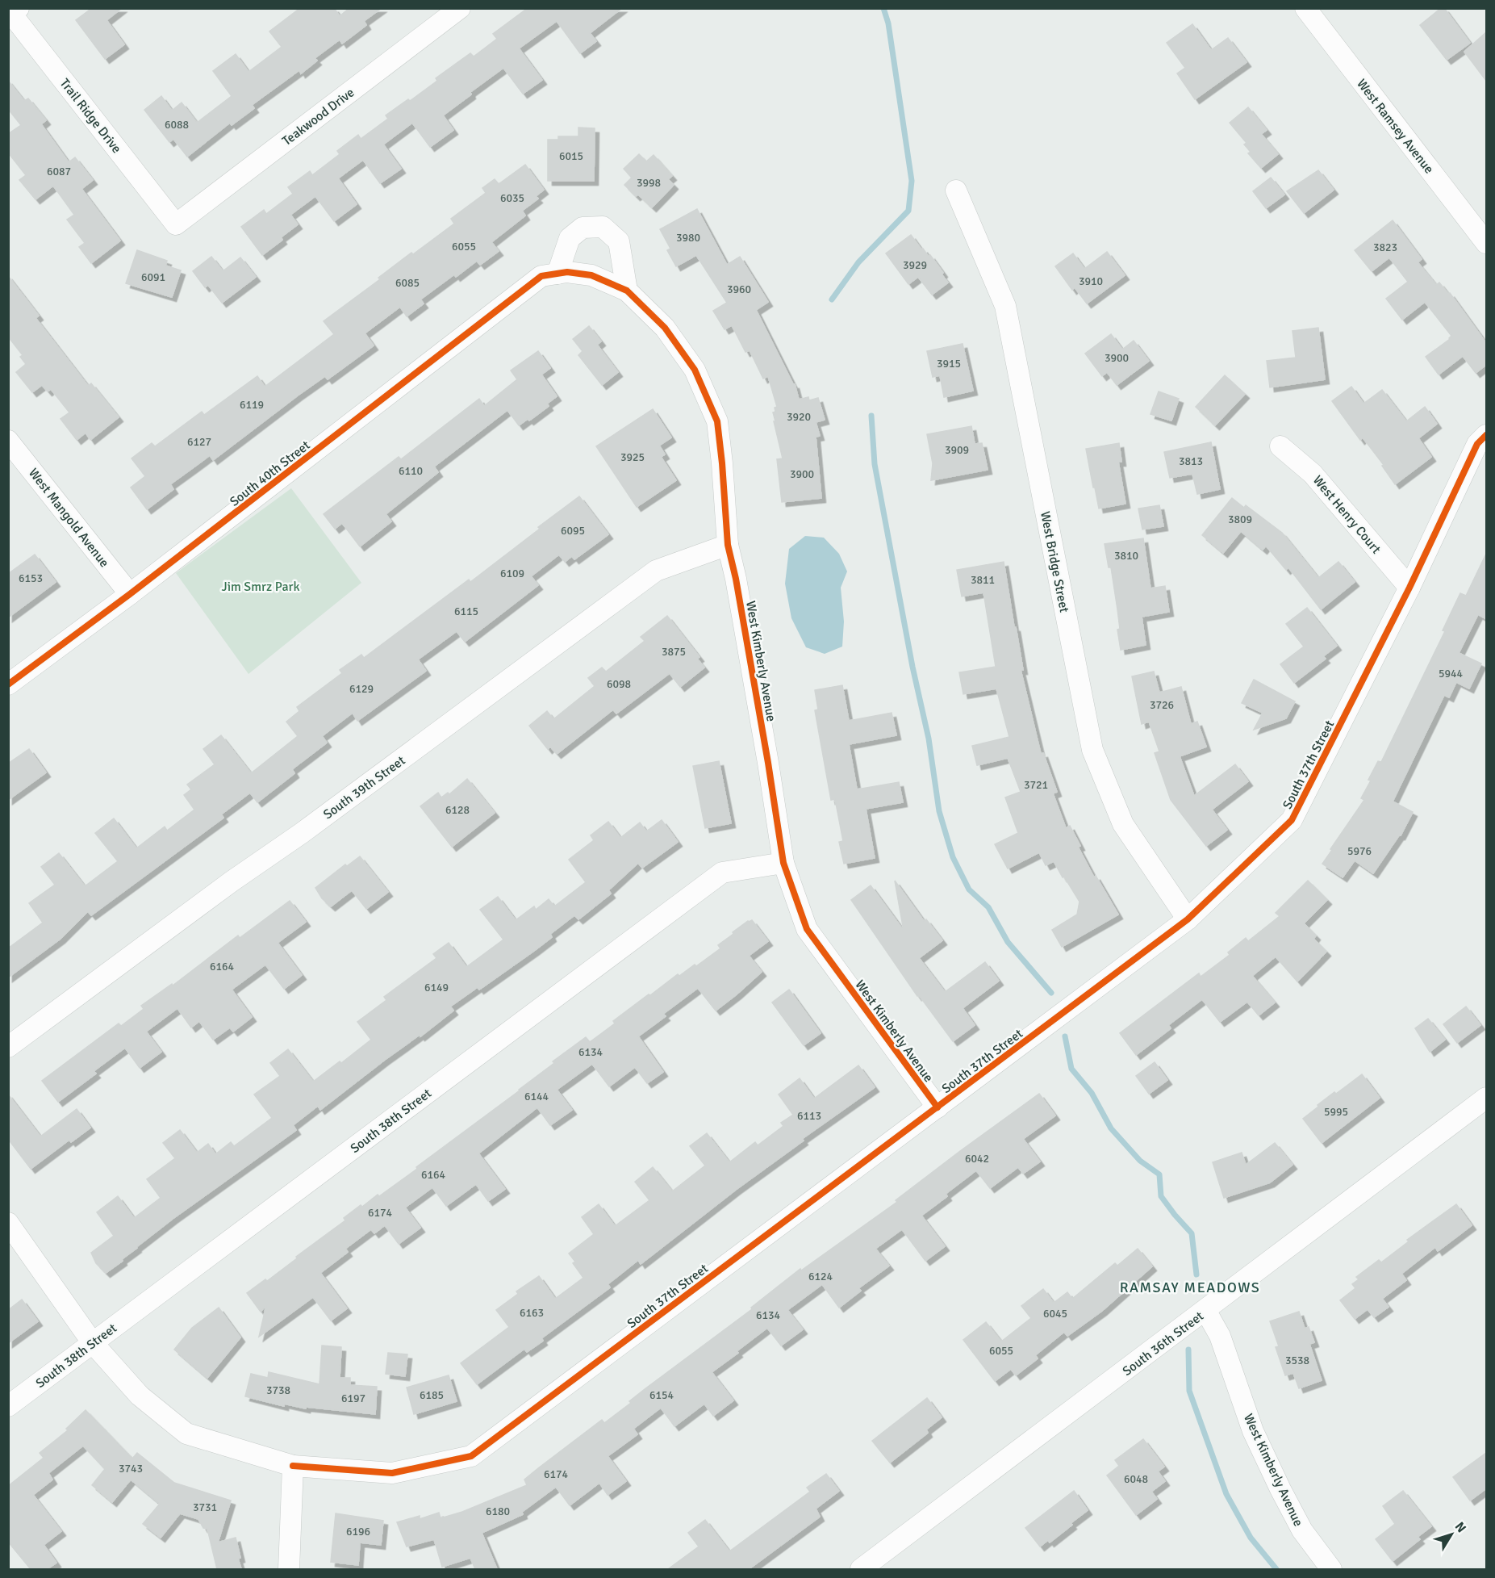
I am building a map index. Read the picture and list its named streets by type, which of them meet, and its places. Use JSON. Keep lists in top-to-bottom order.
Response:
{
  "streets": {
    "street": [
      "Trail Ridge Drive",
      "Teakwood Drive",
      "West Ramsey Avenue",
      "South 40th Street",
      "West Henry Court",
      "West Mangold Avenue",
      "West Bridge Street",
      "West Kimberly Avenue",
      "South 37th Street",
      "South 39th Street",
      "South 38th Street",
      "South 36th Street"
    ]
  },
  "crossings": [
    ["Trail Ridge Drive", "Teakwood Drive"],
    ["South 40th Street", "West Mangold Avenue"],
    ["South 40th Street", "West Kimberly Avenue"],
    ["West Henry Court", "South 37th Street"],
    ["West Bridge Street", "South 37th Street"],
    ["West Kimberly Avenue", "South 37th Street"],
    ["West Kimberly Avenue", "South 39th Street"],
    ["West Kimberly Avenue", "South 38th Street"],
    ["West Kimberly Avenue", "South 36th Street"]
  ],
  "districts": ["RAMSAY MEADOWS"],
  "parks": ["Jim Smrz Park"],
  "house_numbers": [
    "6088",
    "6015",
    "6087",
    "3998",
    "6035",
    "3980",
    "6055",
    "3823",
    "3929",
    "6091",
    "3910",
    "6085",
    "3960",
    "3900",
    "3915",
    "6119",
    "3920",
    "6127",
    "3909",
    "3925",
    "3813",
    "6110",
    "3900",
    "3809",
    "6095",
    "3810",
    "6109",
    "6153",
    "3811",
    "6115",
    "3875",
    "5944",
    "6098",
    "6129",
    "3726",
    "3721",
    "6128",
    "5976",
    "6164",
    "6149",
    "6134",
    "6144",
    "5995",
    "6113",
    "6042",
    "6164",
    "6174",
    "6124",
    "6163",
    "6045",
    "6134",
    "6055",
    "3538",
    "3738",
    "6185",
    "6154",
    "6197",
    "3743",
    "6174",
    "6048",
    "3731",
    "6180",
    "6196"
  ],
  "north": "top right"
}
